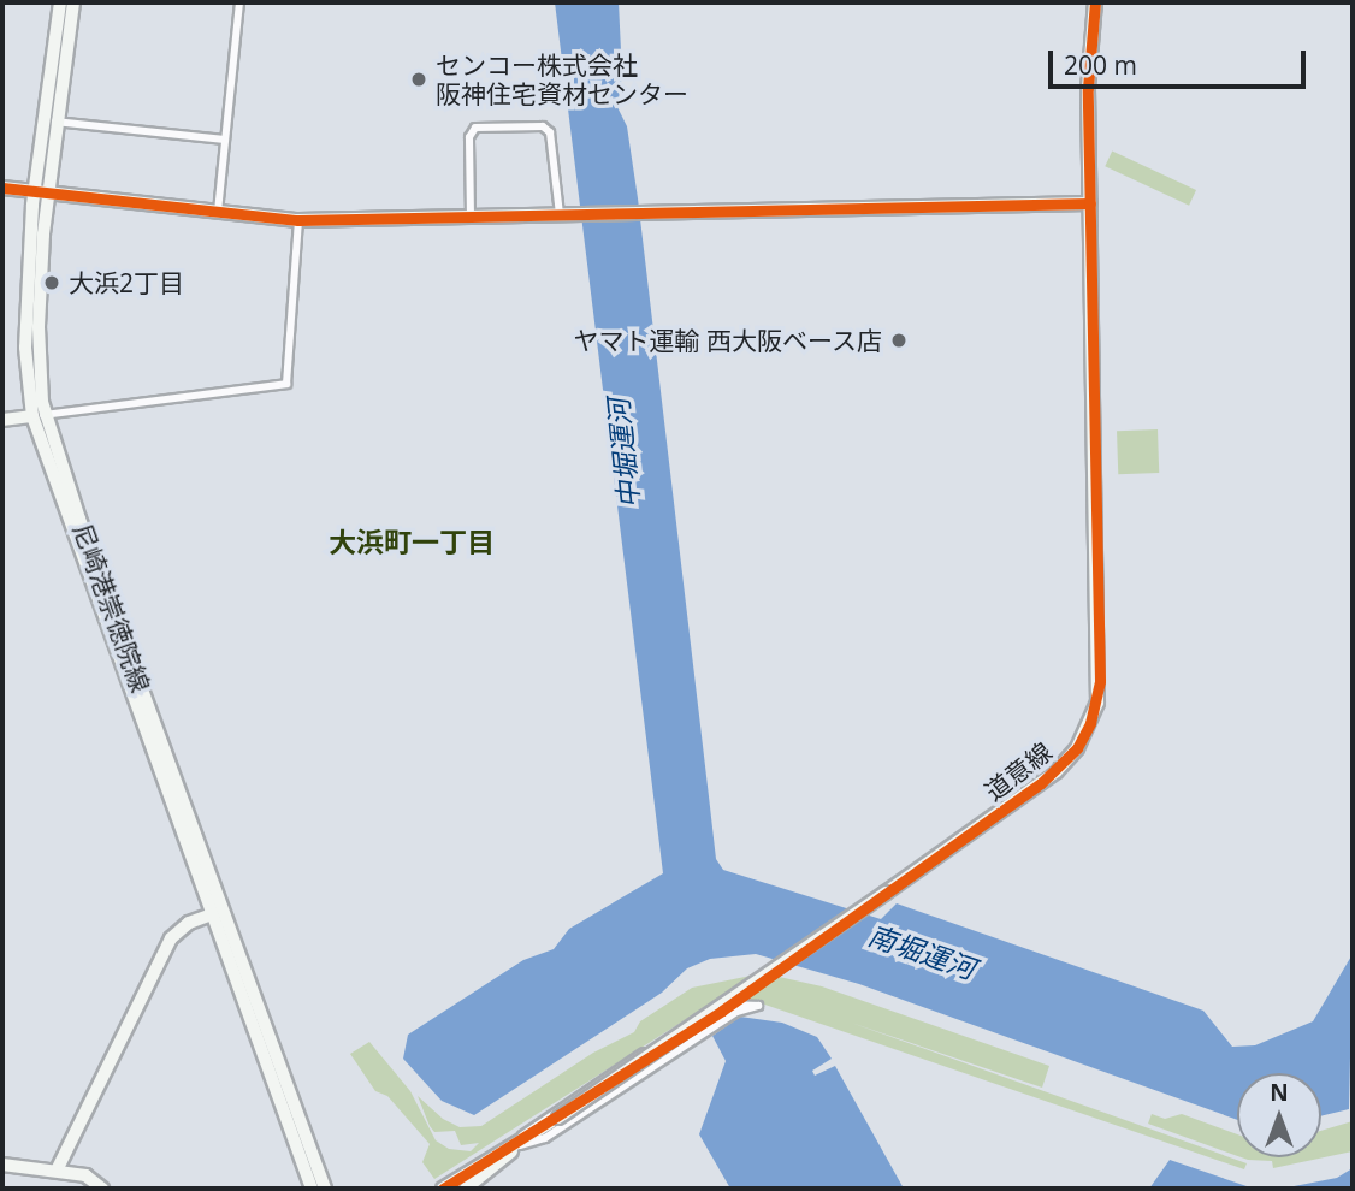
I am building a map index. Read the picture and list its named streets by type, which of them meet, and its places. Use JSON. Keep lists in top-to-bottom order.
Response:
{
  "streets": {
    "street": ["尼崎港崇徳院線", "道意線"]
  },
  "districts": ["大浜町一丁目"],
  "water": ["中堀運河", "南堀運河"],
  "places": ["センコー株式会社 阪神住宅資材センター", "大浜2丁目", "ヤマト運輸 西大阪ベース店"],
  "scale_bar": "200 m",
  "north": "top"
}
